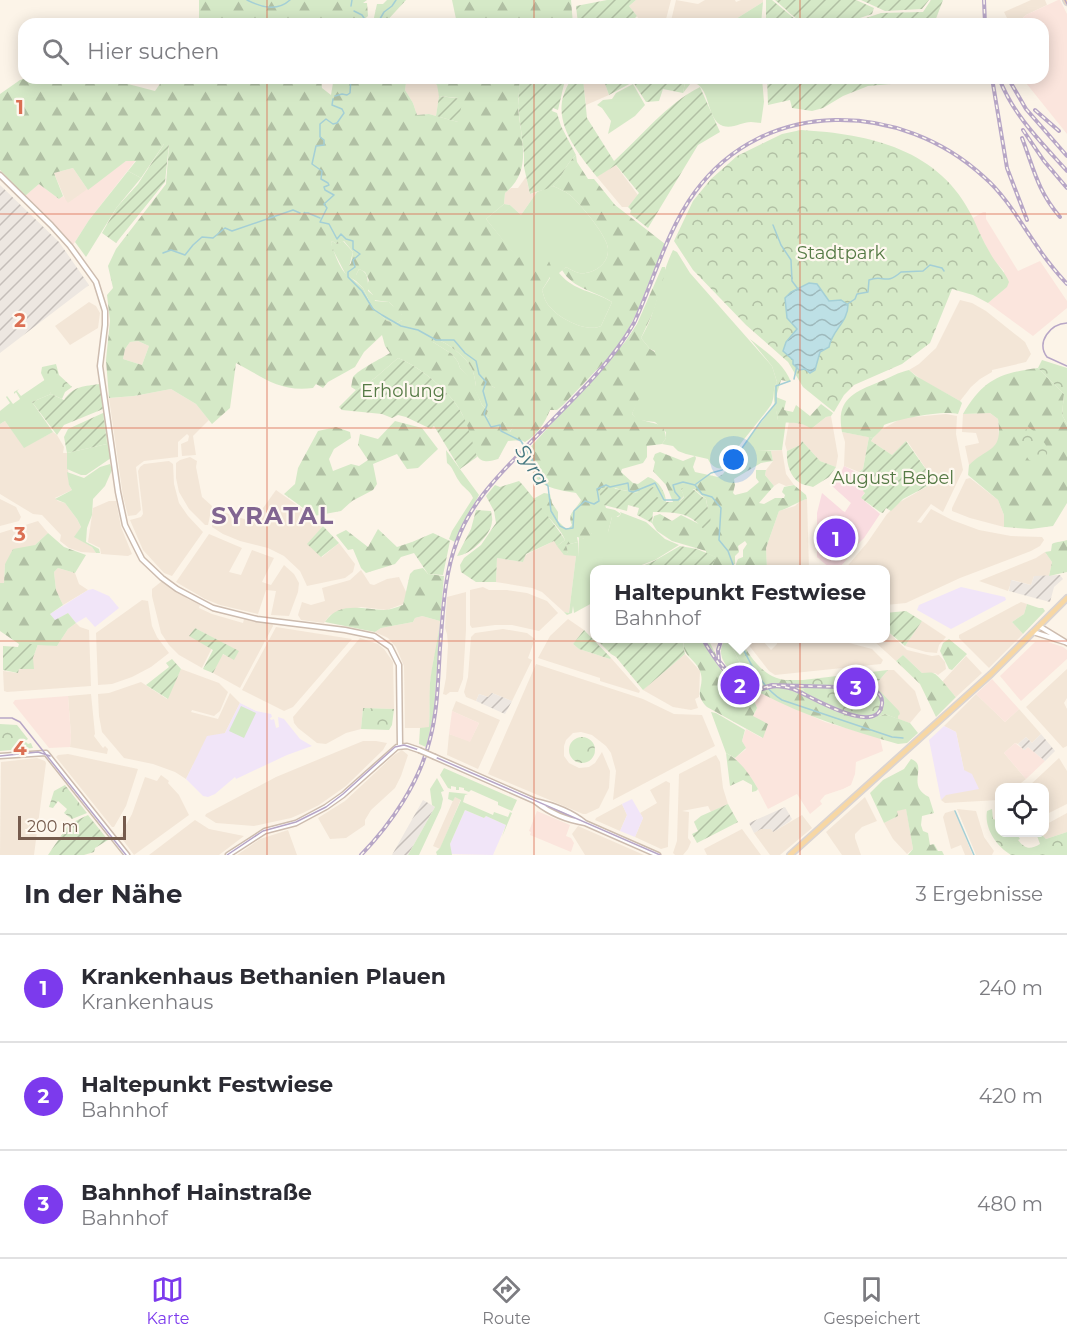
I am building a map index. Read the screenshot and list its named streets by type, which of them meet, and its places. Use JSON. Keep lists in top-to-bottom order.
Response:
{
  "districts": ["SYRATAL"],
  "water": ["Syra"],
  "parks": ["Stadtpark", "Erholung", "August Bebel"],
  "scale_bar": "200 m",
  "page": {
    "search": "Hier suchen",
    "pins": ["1", "2", "3"],
    "popup": ["Haltepunkt Festwiese", "Bahnhof"],
    "scale": "200 m",
    "heading": ["In der Nähe", "3 Ergebnisse"],
    "list": [
      {
        "mark": "1",
        "name": "Krankenhaus Bethanien Plauen",
        "note": "Krankenhaus",
        "value": "240 m"
      },
      {
        "mark": "2",
        "name": "Haltepunkt Festwiese",
        "note": "Bahnhof",
        "value": "420 m"
      },
      {
        "mark": "3",
        "name": "Bahnhof Hainstraße",
        "note": "Bahnhof",
        "value": "480 m"
      }
    ],
    "nav": ["Karte", "Route", "Gespeichert"]
  },
  "grid": {
    "rows": [
      "1",
      "2",
      "3",
      "4"
    ]
  }
}
